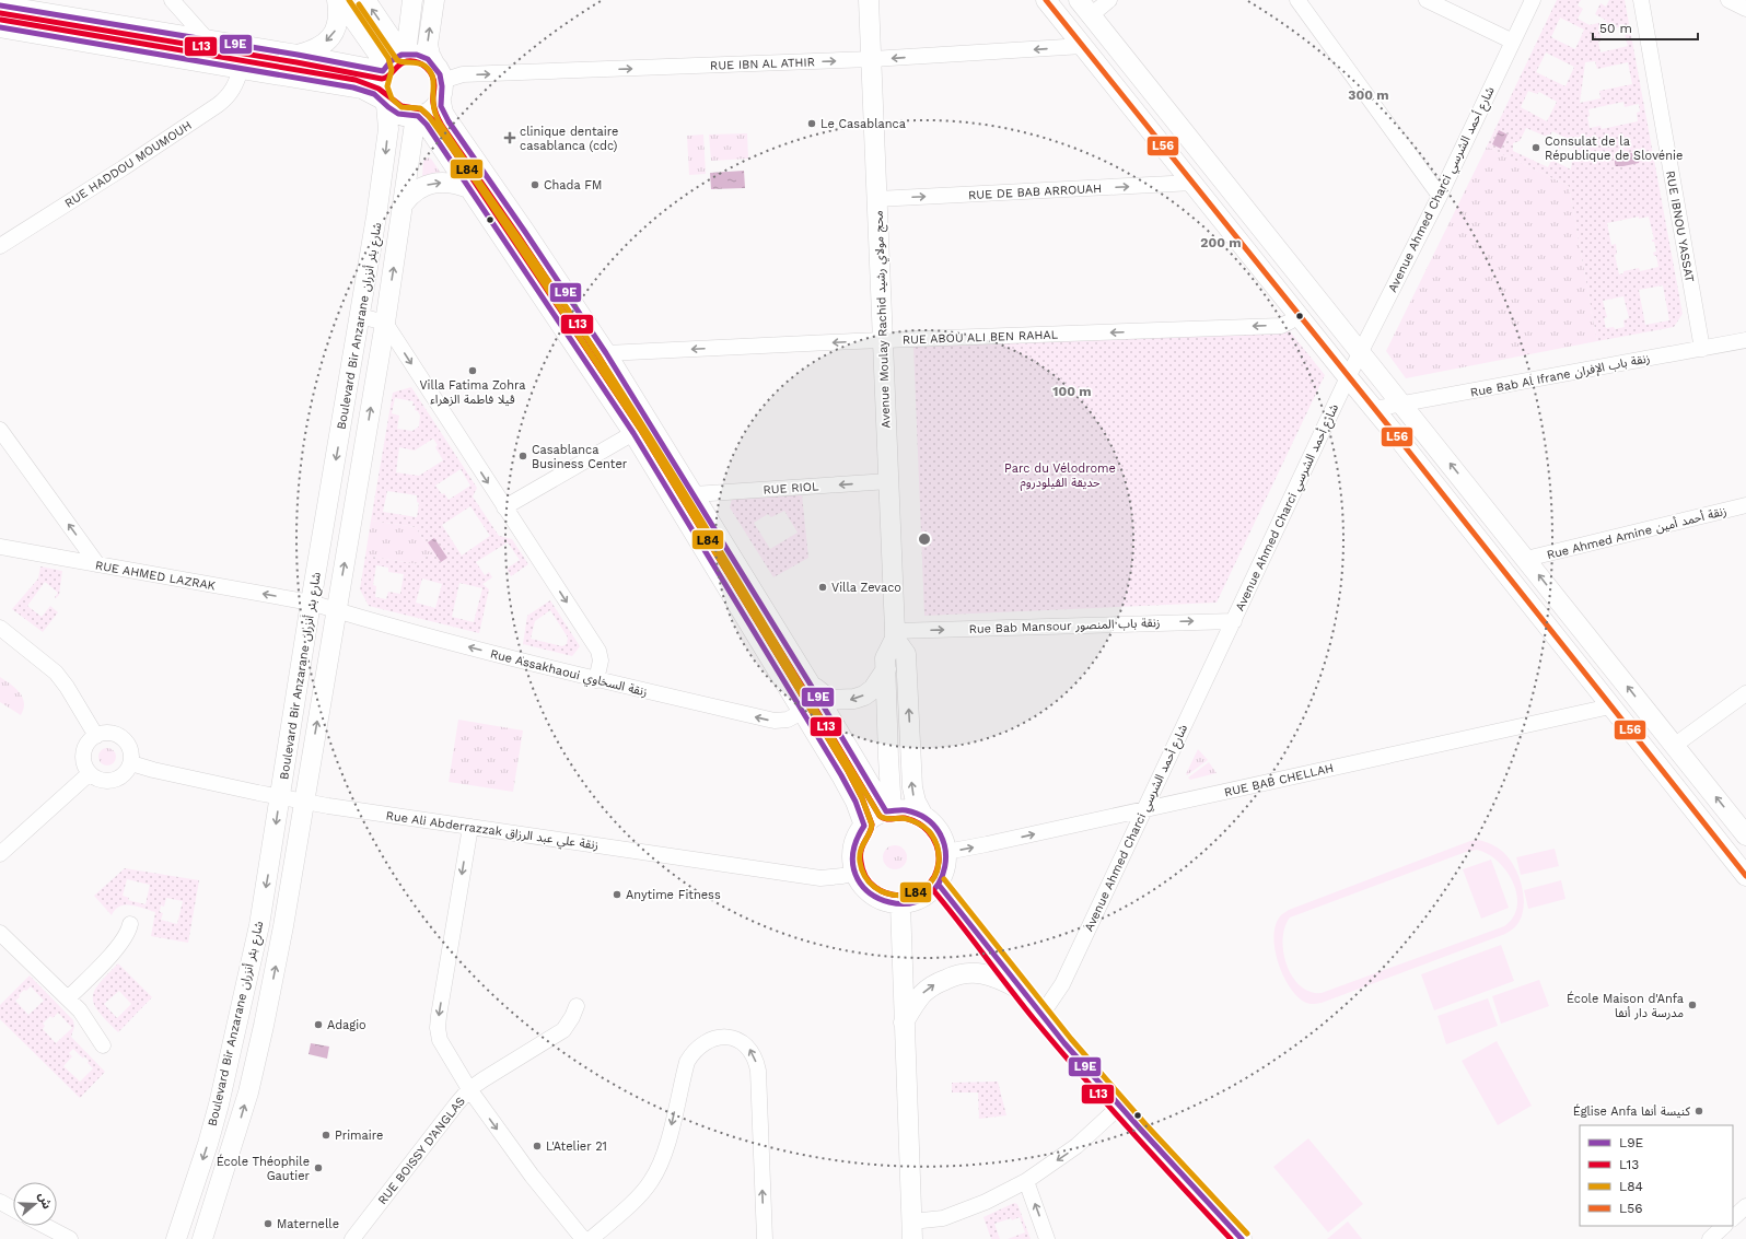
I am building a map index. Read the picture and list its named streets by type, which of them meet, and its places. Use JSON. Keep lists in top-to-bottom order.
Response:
{
  "streets": {
    "main road": ["Avenue Moulay Rachid محج مولاي رشيد", "Boulevard Bir Anzarane شارع بئر أنزران"],
    "street": [
      "RUE IBN AL ATHIR",
      "RUE HADDOU MOUMOUH",
      "Avenue Ahmed Charci شارع أحمد الشرسي",
      "RUE DE BAB ARROUAH",
      "RUE IBNOU YASSAT",
      "RUE ABOU ALI BEN RAHAL",
      "Rue Bab Al Ifrane زنقة باب الإفران",
      "RUE RIOL",
      "Rue Ahmed Amine زنقة أحمد أمين",
      "RUE AHMED LAZRAK",
      "Rue Bab Mansour زنقة باب المنصور",
      "Rue Assakhaoui زنقة السخاوي",
      "RUE BAB CHELLAH",
      "Rue Ali Abderrazzak زنقة علي عبد الرزاق",
      "RUE BOISSY D’ANGLAS"
    ]
  },
  "crossings": [
    ["RUE IBN AL ATHIR", "Avenue Moulay Rachid محج مولاي رشيد"],
    ["RUE IBN AL ATHIR", "Boulevard Bir Anzarane شارع بئر أنزران"],
    ["Avenue Ahmed Charci شارع أحمد الشرسي", "Rue Bab Mansour زنقة باب المنصور"],
    ["Avenue Ahmed Charci شارع أحمد الشرسي", "RUE BAB CHELLAH"],
    ["RUE DE BAB ARROUAH", "Avenue Moulay Rachid محج مولاي رشيد"],
    ["RUE IBNOU YASSAT", "Rue Bab Al Ifrane زنقة باب الإفران"],
    ["Avenue Moulay Rachid محج مولاي رشيد", "RUE ABOU ALI BEN RAHAL"],
    ["Avenue Moulay Rachid محج مولاي رشيد", "RUE RIOL"],
    ["Avenue Moulay Rachid محج مولاي رشيد", "Rue Bab Mansour زنقة باب المنصور"],
    ["Avenue Moulay Rachid محج مولاي رشيد", "RUE BAB CHELLAH"],
    ["Avenue Moulay Rachid محج مولاي رشيد", "Rue Ali Abderrazzak زنقة علي عبد الرزاق"],
    ["Boulevard Bir Anzarane شارع بئر أنزران", "RUE AHMED LAZRAK"],
    ["Boulevard Bir Anzarane شارع بئر أنزران", "Rue Assakhaoui زنقة السخاوي"],
    ["Boulevard Bir Anzarane شارع بئر أنزران", "Rue Ali Abderrazzak زنقة علي عبد الرزاق"],
    ["RUE AHMED LAZRAK", "Rue Assakhaoui زنقة السخاوي"],
    ["RUE BAB CHELLAH", "Rue Ali Abderrazzak زنقة علي عبد الرزاق"]
  ],
  "one_way": [
    "RUE DE BAB ARROUAH",
    "RUE ABOU ALI BEN RAHAL",
    "RUE RIOL",
    "RUE AHMED LAZRAK",
    "Rue Bab Mansour زنقة باب المنصور",
    "Rue Assakhaoui زنقة السخاوي"
  ],
  "parks": ["Parc du Vélodrome حديقة الڤيلودروم"],
  "places": {
    "other": [
      "Le Casablanca",
      "Consulat de la République de Slovénie",
      "Chada FM",
      "Villa Fatima Zohra ڤيلا فاطمة الزهراء",
      "Casablanca Business Center",
      "Villa Zevaco",
      "Anytime Fitness",
      "École Maison d'Anfa مدرسة دار أنفا",
      "Adagio",
      "Église Anfa كنيسة أنفا",
      "Primaire",
      "L'Atelier 21",
      "École Théophile Gautier",
      "Maternelle"
    ],
    "health": ["clinique dentaire casablanca (cdc)"]
  },
  "lines": [
    "transit line L84",
    "transit line L56",
    "transit line L9E",
    "transit line L13"
  ],
  "legend": [
    "L9E",
    "L13",
    "L84",
    "L56"
  ],
  "scale_bar": "50 m",
  "north": "right",
  "rings": ["300 m", "200 m", "100 m"]
}
